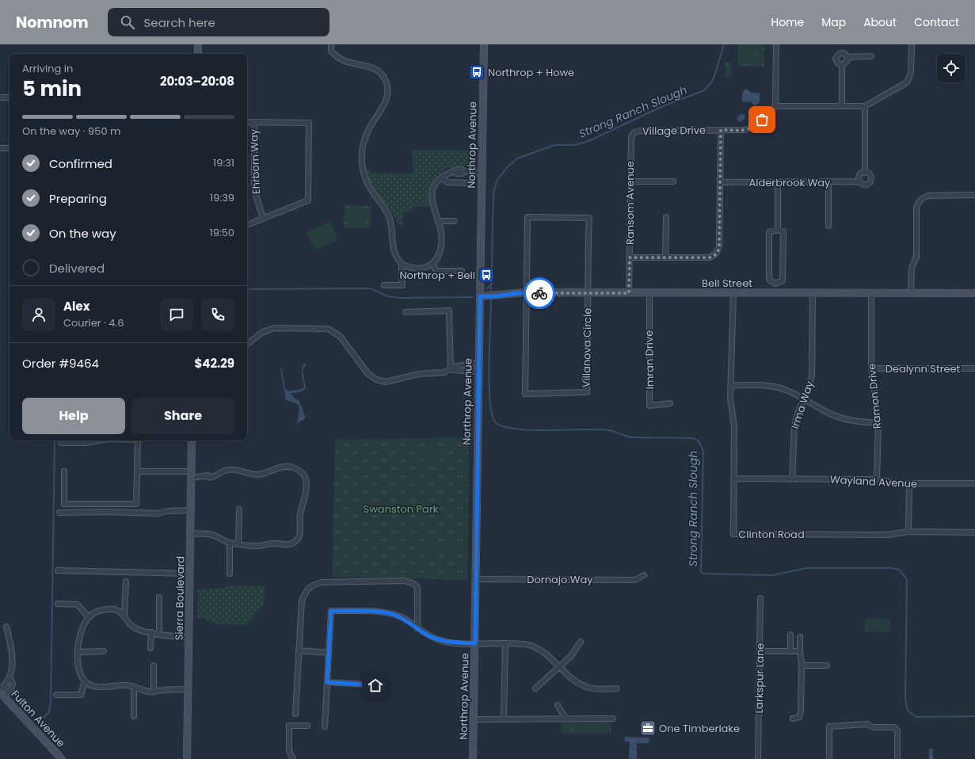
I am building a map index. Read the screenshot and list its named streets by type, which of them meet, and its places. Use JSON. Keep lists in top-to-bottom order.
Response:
{
  "streets": {
    "street": [
      "Village Drive",
      "Northrop Avenue",
      "Ehrborn Way",
      "Alderbrook Way",
      "Ransom Avenue",
      "Bell Street",
      "Villanova Circle",
      "Imran Drive",
      "Dealynn Street",
      "Ramon Drive",
      "Irma Way",
      "Wayland Avenue",
      "Clinton Road",
      "Dornajo Way",
      "Sierra Boulevard",
      "Larkspur Lane",
      "Fulton Avenue"
    ]
  },
  "crossings": [
    ["Village Drive", "Ransom Avenue"],
    ["Northrop Avenue", "Bell Street"],
    ["Northrop Avenue", "Dornajo Way"],
    ["Ransom Avenue", "Bell Street"],
    ["Bell Street", "Villanova Circle"],
    ["Bell Street", "Imran Drive"],
    ["Bell Street", "Ramon Drive"],
    ["Bell Street", "Irma Way"],
    ["Bell Street", "Clinton Road"],
    ["Dealynn Street", "Ramon Drive"],
    ["Ramon Drive", "Wayland Avenue"],
    ["Irma Way", "Wayland Avenue"],
    ["Wayland Avenue", "Clinton Road"]
  ],
  "water": ["Strong Ranch Slough"],
  "parks": ["Swanston Park"],
  "places": {
    "bus stop": ["Northrop + Howe", "Northrop + Bell"],
    "office": ["One Timberlake"]
  },
  "page": {
    "header": "Nomnom",
    "search": "Search here",
    "nav": [
      "Home",
      "Map",
      "About",
      "Contact"
    ],
    "heading": ["5 min", "Arriving in", "20:03–20:08"],
    "panel": [
      "Alex",
      "Courier · 4.6",
      "Order #9464",
      "$42.29"
    ],
    "bar": "On the way · 950 m",
    "list": [
      ["Confirmed", "19:31"],
      ["Preparing", "19:39"],
      ["On the way", "19:50"],
      "Delivered"
    ],
    "buttons": ["Help", "Share"]
  }
}
